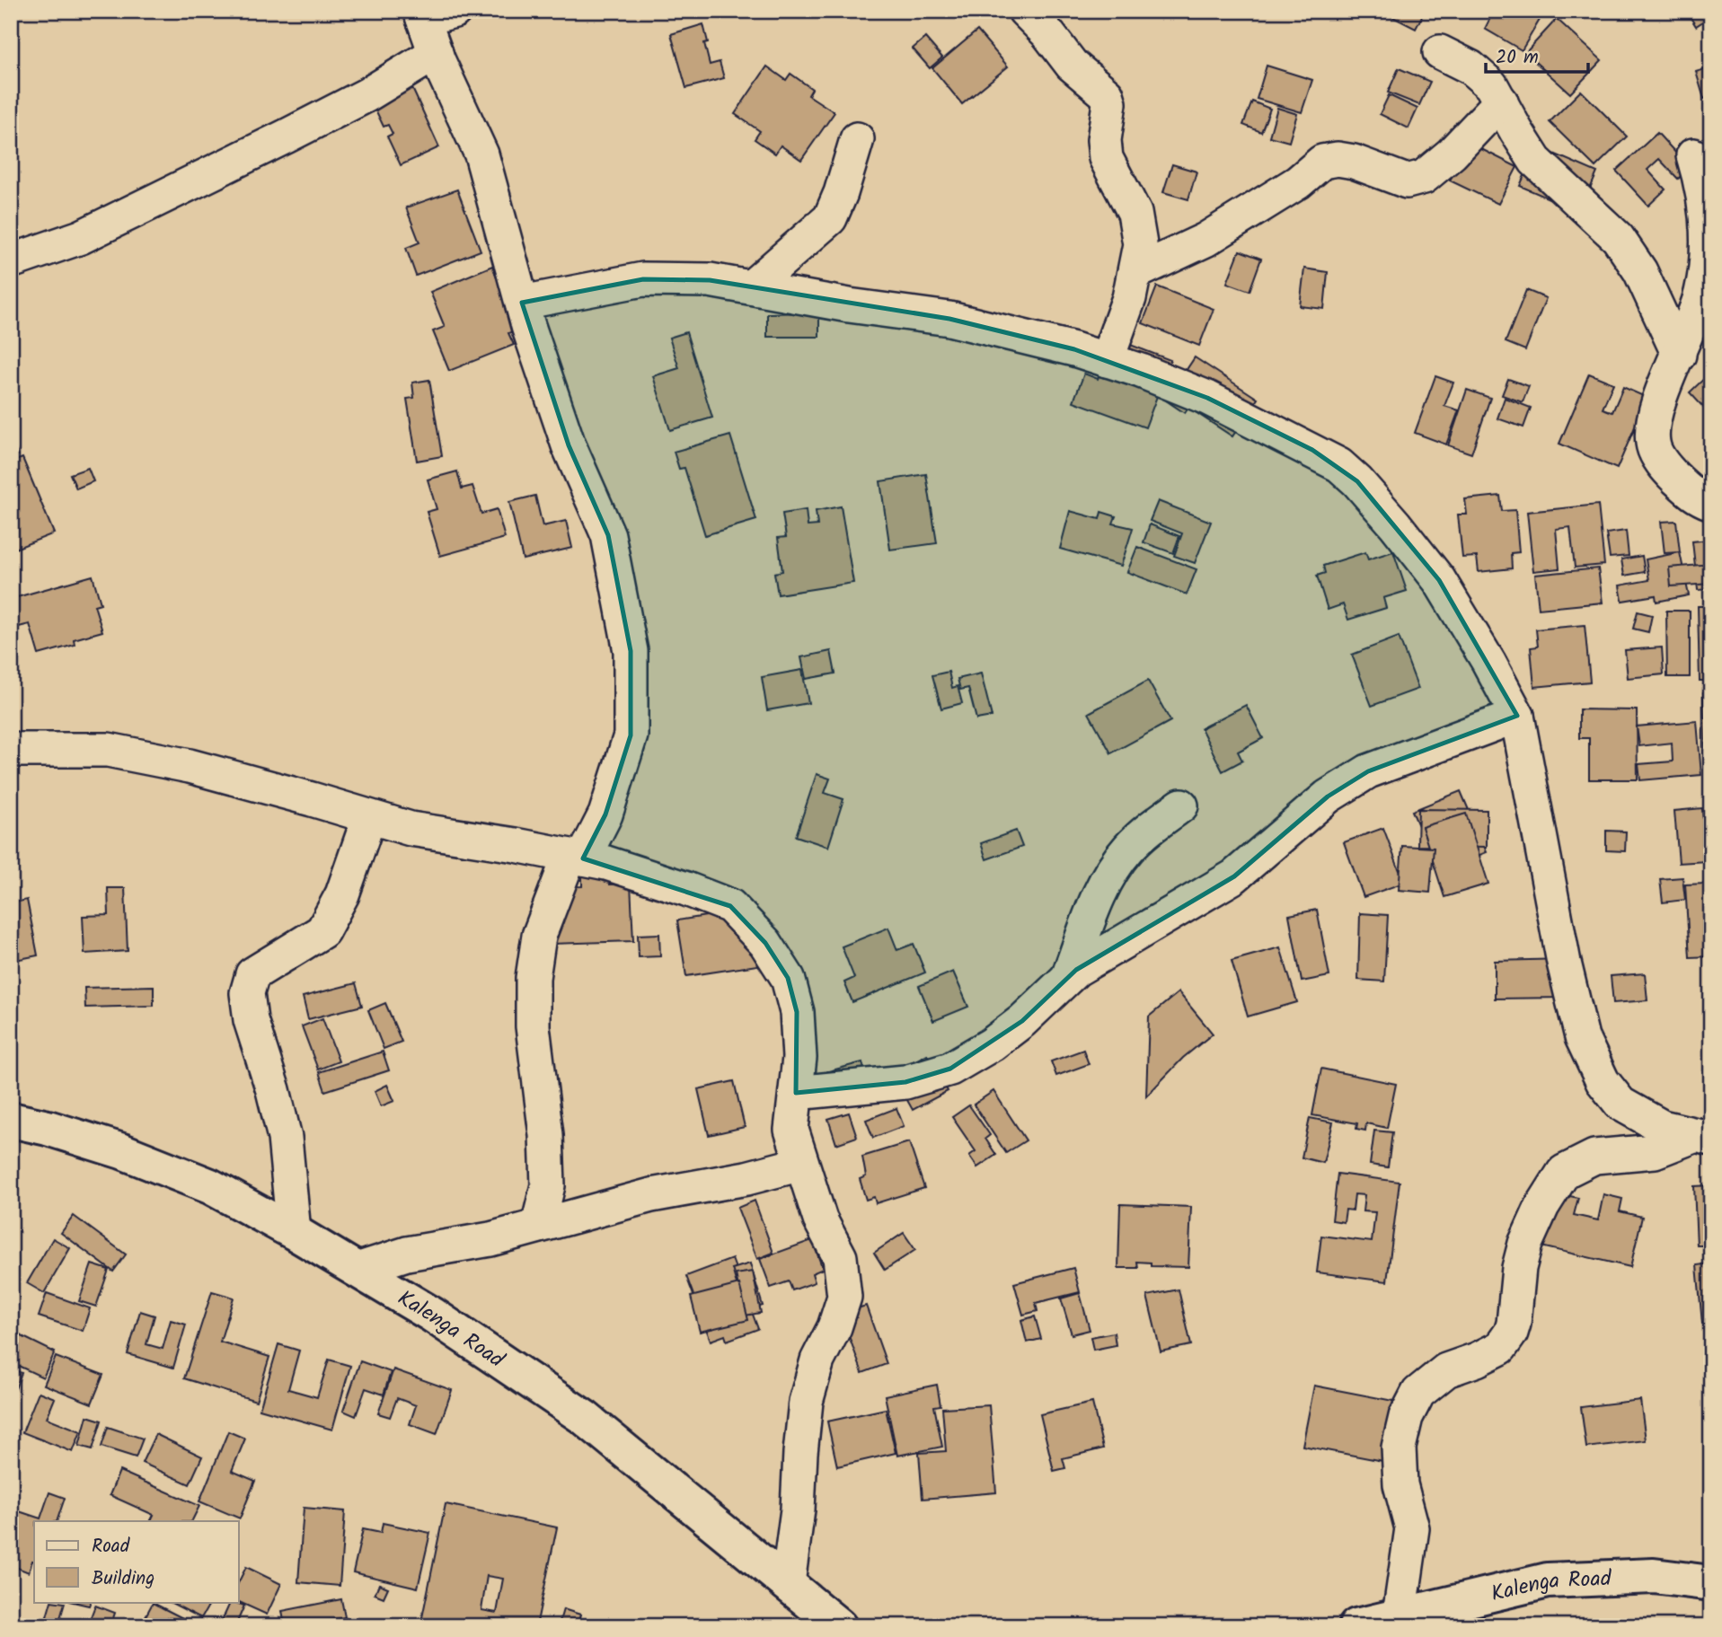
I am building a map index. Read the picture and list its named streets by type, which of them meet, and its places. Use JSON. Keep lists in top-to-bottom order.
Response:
{
  "streets": {
    "main road": ["Kalenga Road"]
  },
  "legend": ["Road", "Building"],
  "scale_bar": "20 m"
}
